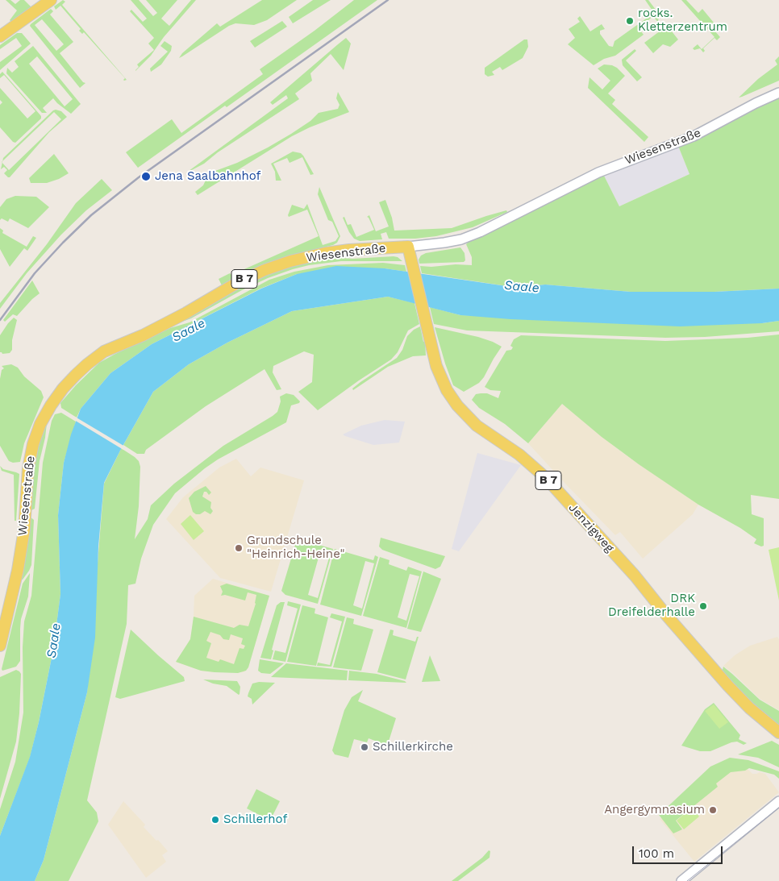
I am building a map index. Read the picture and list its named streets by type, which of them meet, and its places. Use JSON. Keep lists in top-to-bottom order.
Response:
{
  "streets": {
    "main road": ["Wiesenstraße", "B 7", "Jenzigweg"]
  },
  "crossings": [
    ["Wiesenstraße", "Jenzigweg"]
  ],
  "water": ["Saale"],
  "places": [
    "rocks. Kletterzentrum",
    "Jena Saalbahnhof",
    "Grundschule \"Heinrich-Heine\"",
    "DRK Dreifelderhalle",
    "Schillerkirche",
    "Angergymnasium",
    "Schillerhof"
  ],
  "scale_bar": "100 m"
}
